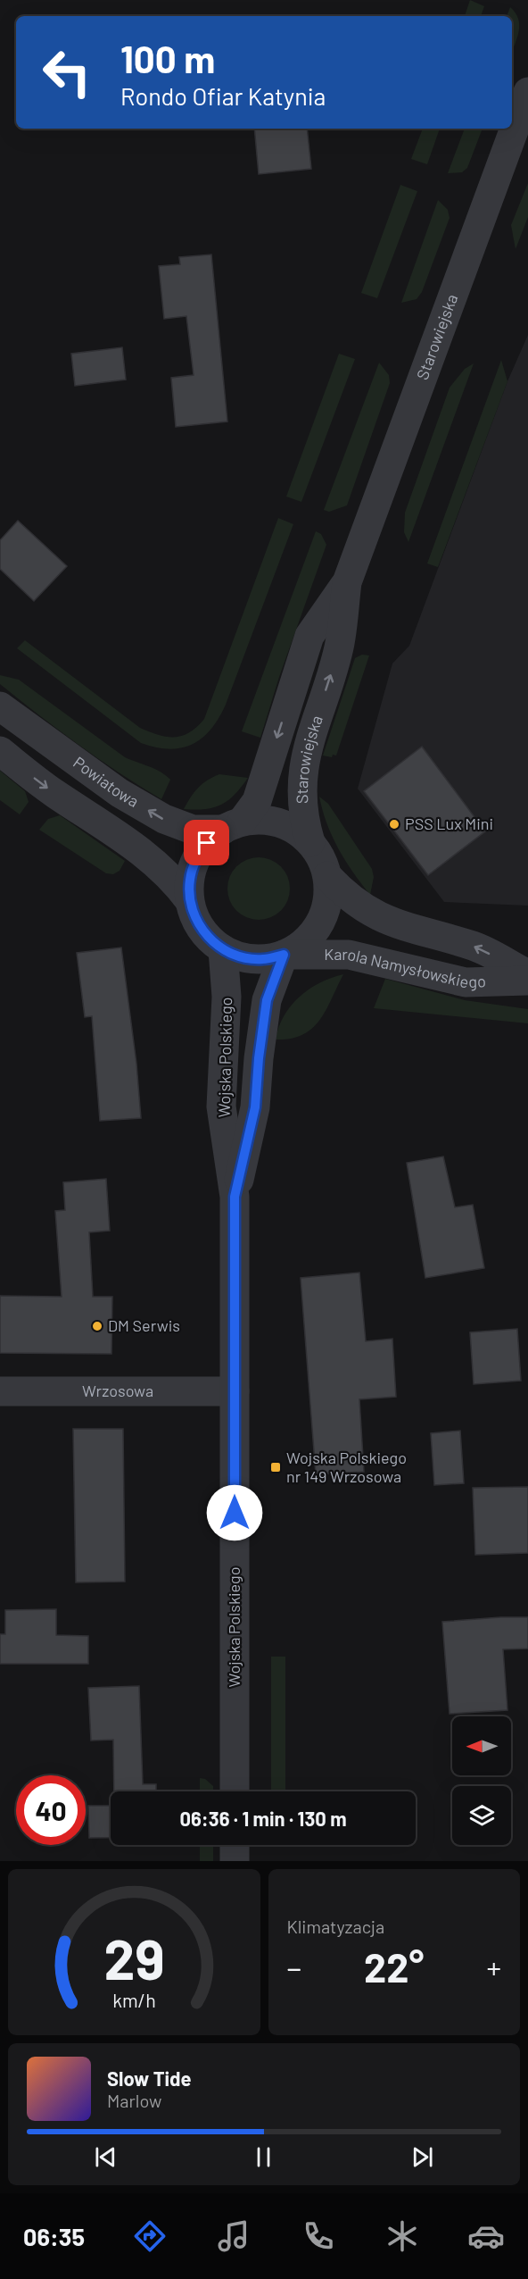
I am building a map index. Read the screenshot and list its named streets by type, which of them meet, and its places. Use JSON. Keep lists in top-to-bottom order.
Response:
{
  "streets": {
    "street": [
      "Starowiejska",
      "Powiatowa",
      "Karola Namysłowskiego",
      "Wojska Polskiego",
      "Wrzosowa"
    ]
  },
  "crossings": [
    ["Starowiejska", "Powiatowa"],
    ["Starowiejska", "Karola Namysłowskiego"],
    ["Starowiejska", "Wojska Polskiego"],
    ["Powiatowa", "Karola Namysłowskiego"],
    ["Powiatowa", "Wojska Polskiego"],
    ["Karola Namysłowskiego", "Wojska Polskiego"],
    ["Wojska Polskiego", "Wrzosowa"]
  ],
  "places": {
    "other": ["PSS Lux Mini", "DM Serwis"],
    "transit": ["Wojska Polskiego nr 149 Wrzosowa"]
  },
  "north": "left",
  "page": {
    "turn": ["100 m", "Rondo Ofiar Katynia"],
    "limit": "40",
    "trip": "06:36 · 1 min · 130 m",
    "tile": "Klimatyzacja",
    "heat": ["−", "22°", "+"],
    "song": ["Slow Tide", "Marlow"],
    "tabs": "06:35",
    "gauge": ["29", "km/h"]
  }
}
